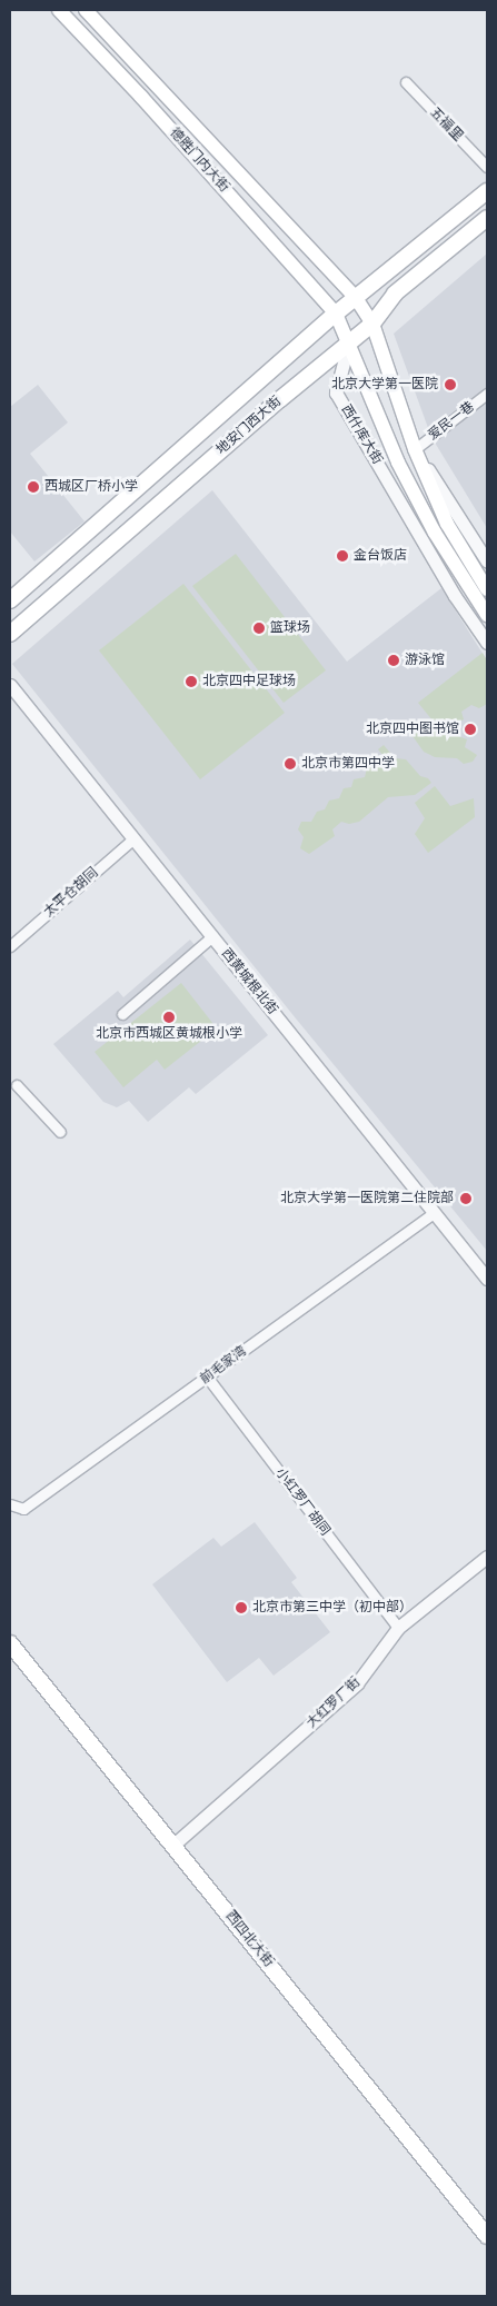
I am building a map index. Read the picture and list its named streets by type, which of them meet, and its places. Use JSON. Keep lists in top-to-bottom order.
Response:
{
  "streets": {
    "main road": [
      "德胜门内大街",
      "地安门西大街",
      "西什库大街",
      "西四北大街"
    ],
    "street": [
      "五福里",
      "爱民一巷",
      "太平仓胡同",
      "西黄城根北街",
      "前毛家湾",
      "小红罗厂胡同",
      "大红罗厂街"
    ]
  },
  "crossings": [
    ["德胜门内大街", "地安门西大街"],
    ["德胜门内大街", "西什库大街"],
    ["地安门西大街", "西什库大街"],
    ["太平仓胡同", "西黄城根北街"],
    ["西黄城根北街", "前毛家湾"],
    ["前毛家湾", "小红罗厂胡同"],
    ["小红罗厂胡同", "大红罗厂街"],
    ["大红罗厂街", "西四北大街"]
  ],
  "places": [
    "北京大学第一医院",
    "西城区厂桥小学",
    "金台饭店",
    "篮球场",
    "游泳馆",
    "北京四中足球场",
    "北京四中图书馆",
    "北京市第四中学",
    "北京市西城区黄城根小学",
    "北京大学第一医院第二住院部",
    "北京市第三中学（初中部）"
  ]
}
